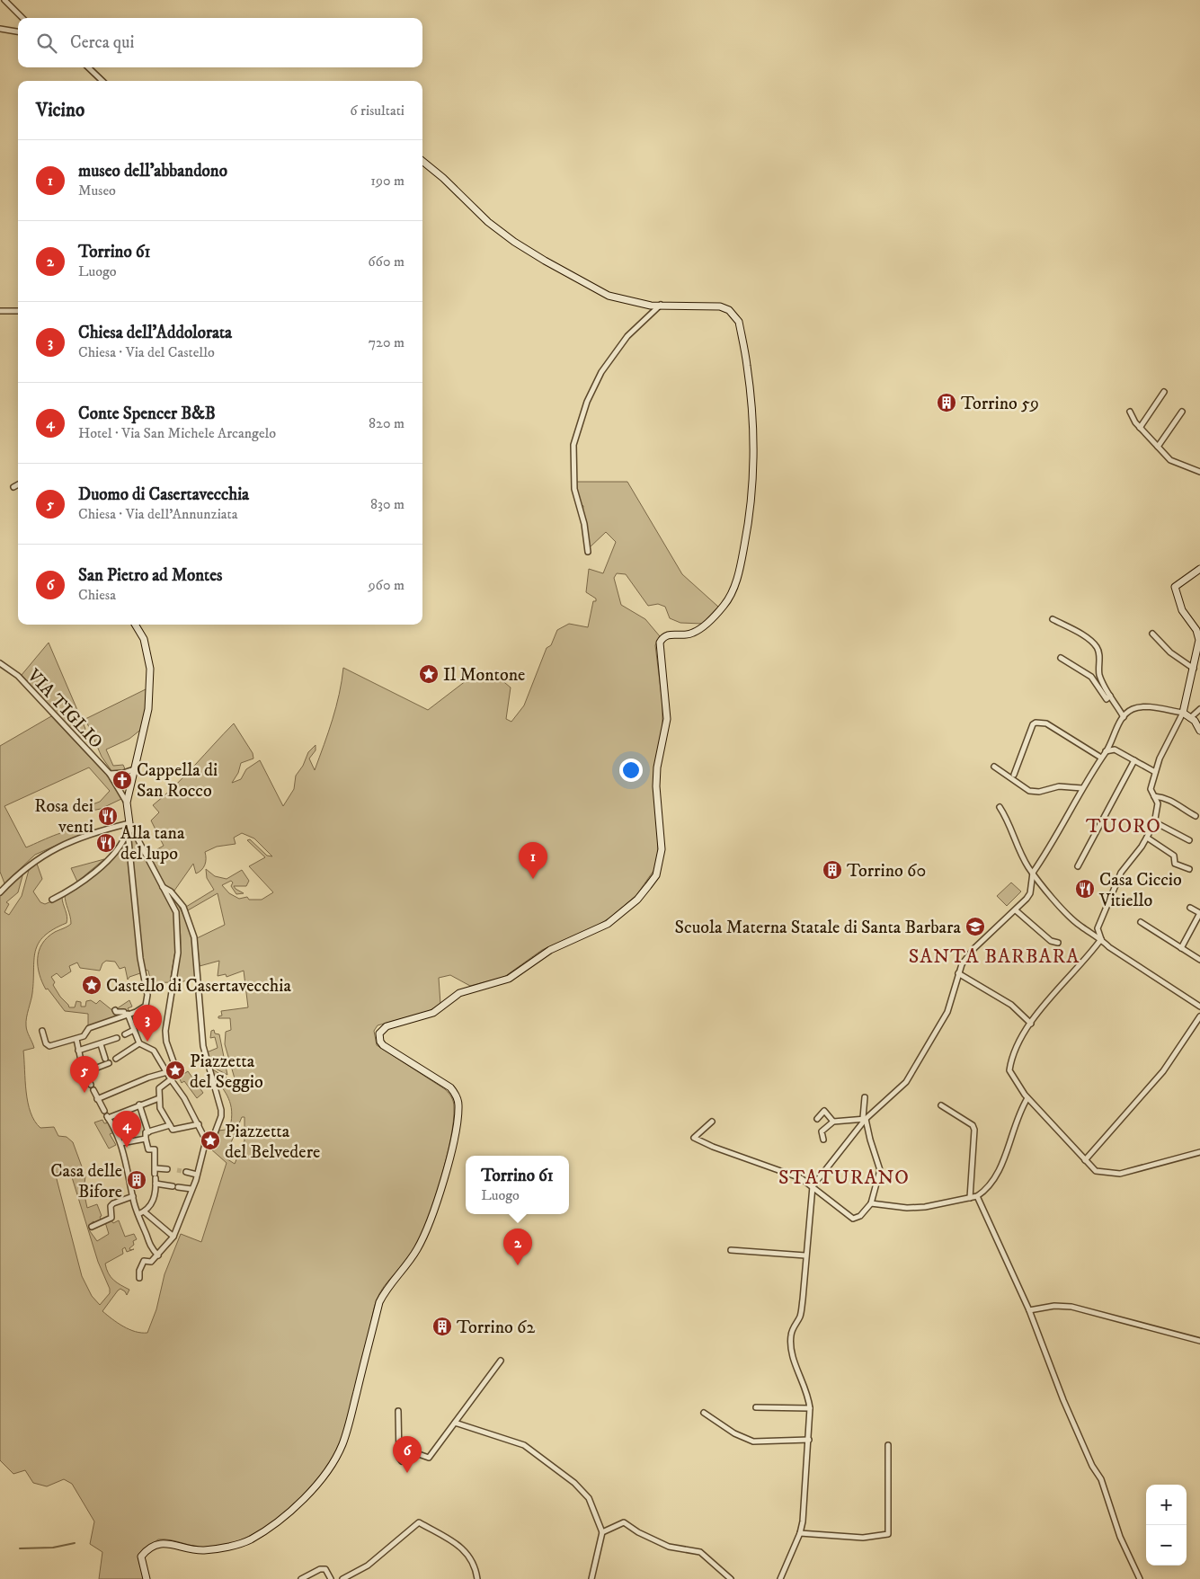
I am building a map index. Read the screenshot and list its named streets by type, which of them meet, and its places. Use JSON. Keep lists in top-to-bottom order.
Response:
{
  "streets": {
    "street": ["VIA TIGLIO"]
  },
  "districts": ["TUORO", "SANTA BARBARA", "STATURANO"],
  "places": {
    "building": [
      "Torrino 59",
      "Torrino 60",
      "Casa delle Bifore",
      "Torrino 62"
    ],
    "place": [
      "Il Montone",
      "Castello di Casertavecchia",
      "Piazzetta del Seggio",
      "Piazzetta del Belvedere"
    ],
    "church": ["Cappella di San Rocco"],
    "restaurant": ["Rosa dei venti", "Alla tana del lupo", "Casa Ciccio Vitiello"],
    "school or university": ["Scuola Materna Statale di Santa Barbara"]
  },
  "page": {
    "search": "Cerca qui",
    "heading": ["Vicino", "6 risultati"],
    "list": [
      {
        "mark": "1",
        "name": "museo dell'abbandono",
        "note": "Museo",
        "value": "190 m"
      },
      {
        "mark": "2",
        "name": "Torrino 61",
        "note": "Luogo",
        "value": "660 m"
      },
      {
        "mark": "3",
        "name": "Chiesa dell'Addolorata",
        "note": "Chiesa · Via del Castello",
        "value": "720 m"
      },
      {
        "mark": "4",
        "name": "Conte Spencer B&B",
        "note": "Hotel · Via San Michele Arcangelo",
        "value": "820 m"
      },
      {
        "mark": "5",
        "name": "Duomo di Casertavecchia",
        "note": "Chiesa · Via dell'Annunziata",
        "value": "830 m"
      },
      {
        "mark": "6",
        "name": "San Pietro ad Montes",
        "note": "Chiesa",
        "value": "960 m"
      }
    ],
    "pins": [
      "1",
      "3",
      "5",
      "4",
      "2",
      "6"
    ],
    "popup": ["Torrino 61", "Luogo"],
    "map_buttons": ["+", "−"]
  }
}
